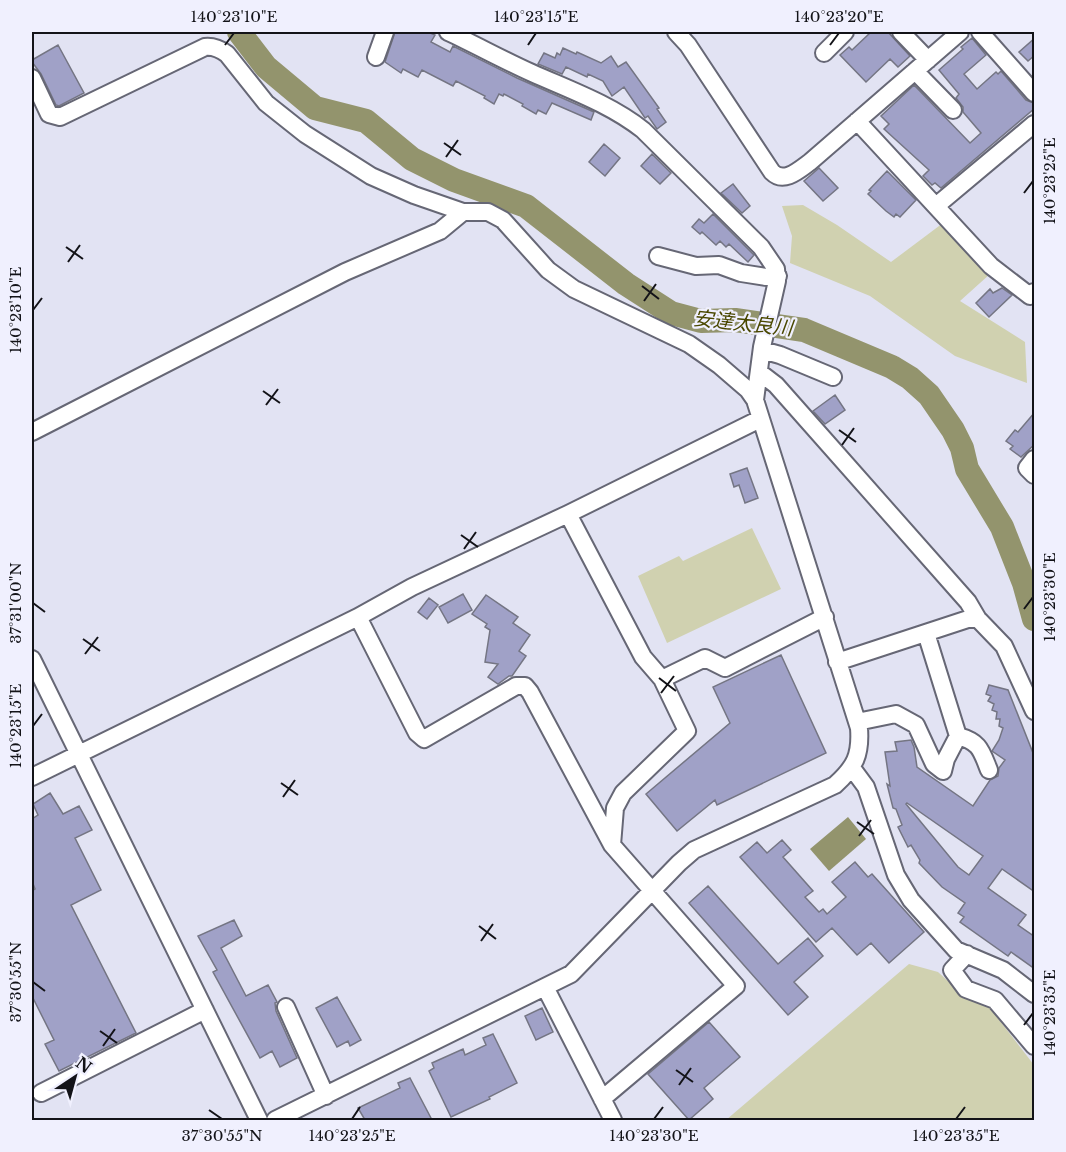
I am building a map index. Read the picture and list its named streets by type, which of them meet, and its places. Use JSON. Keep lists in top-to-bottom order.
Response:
{
  "water": ["安達太良川"],
  "north": "top right",
  "coordinates": [
    "140°23'10\"E",
    "140°23'15\"E",
    "140°23'20\"E",
    "140°23'25\"E",
    "140°23'30\"E",
    "37°31'00\"N",
    "37°30'55\"N",
    "140°23'35\"E"
  ]
}
